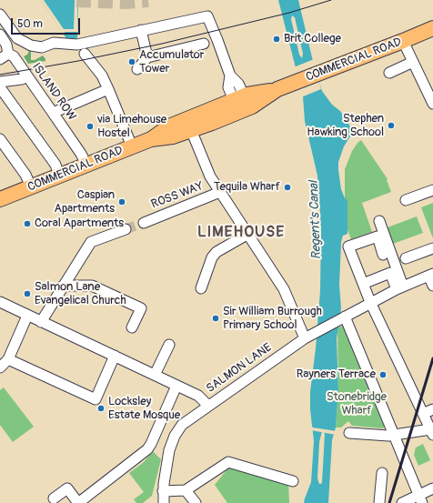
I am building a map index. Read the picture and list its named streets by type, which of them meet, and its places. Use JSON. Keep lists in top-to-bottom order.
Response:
{
  "streets": {
    "highway": ["COMMERCIAL ROAD"],
    "street": ["ISLAND ROW", "ROSS WAY", "SALMON LANE"]
  },
  "crossings": [
    ["COMMERCIAL ROAD", "ISLAND ROW"]
  ],
  "districts": ["LIMEHOUSE"],
  "water": ["Regent's Canal"],
  "parks": ["Stonebridge Wharf"],
  "places": [
    "Brit College",
    "Accumulator Tower",
    "Stephen Hawking School",
    "via Limehouse Hostel",
    "Tequila Wharf",
    "Caspian Apartments",
    "Coral Apartments",
    "Salmon Lane Evangelical Church",
    "Sir William Burrough Primary School",
    "Rayners Terrace",
    "Locksley Estate Mosque"
  ],
  "scale_bar": "50 m"
}
